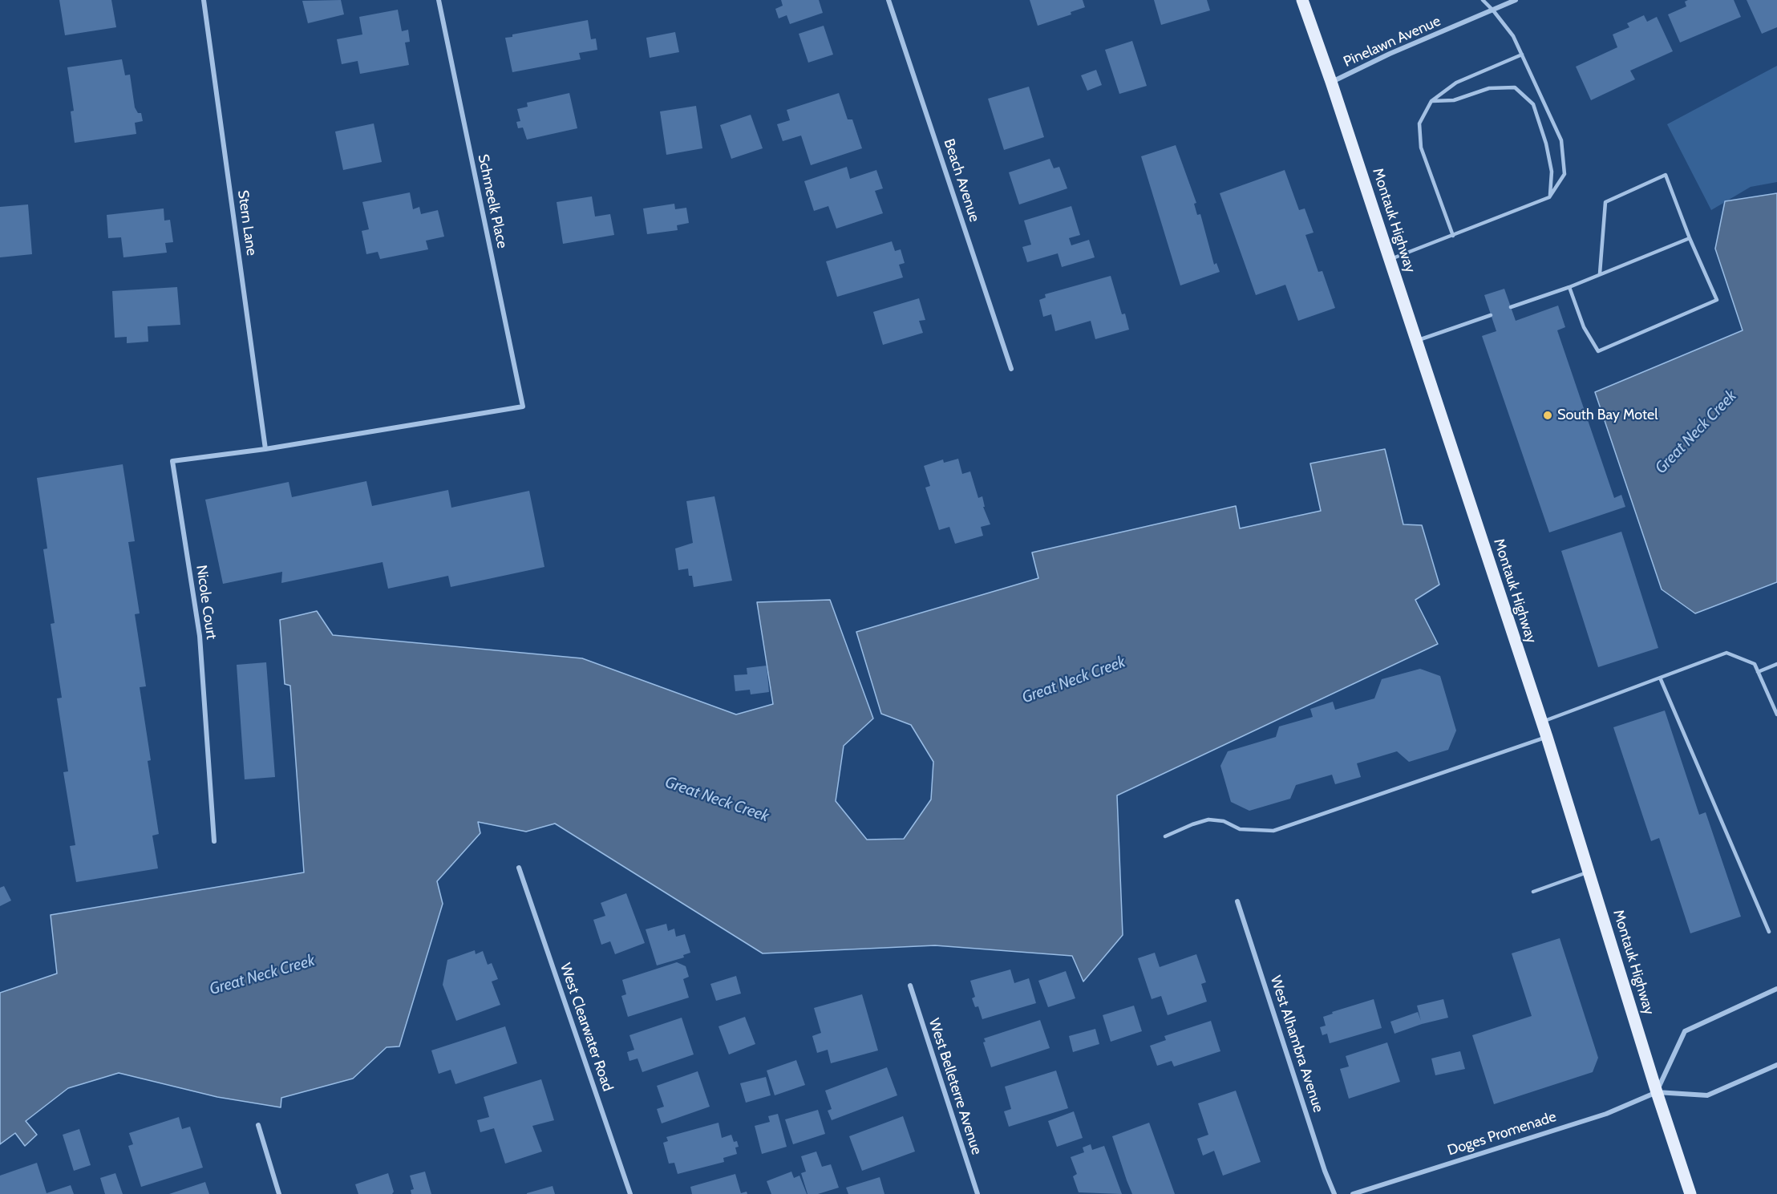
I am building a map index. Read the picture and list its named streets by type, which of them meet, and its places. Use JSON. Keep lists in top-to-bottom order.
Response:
{
  "streets": {
    "main road": ["Montauk Highway"],
    "street": [
      "Pinelawn Avenue",
      "Beach Avenue",
      "Schmeelk Place",
      "Stern Lane",
      "Nicole Court",
      "West Clearwater Road",
      "West Alhambra Avenue",
      "West Belleterre Avenue",
      "Doges Promenade"
    ]
  },
  "crossings": [
    ["Pinelawn Avenue", "Montauk Highway"],
    ["Schmeelk Place", "Stern Lane"],
    ["Schmeelk Place", "Nicole Court"],
    ["Montauk Highway", "Doges Promenade"],
    ["Stern Lane", "Nicole Court"]
  ],
  "water": ["Great Neck Creek"],
  "places": ["South Bay Motel"]
}
